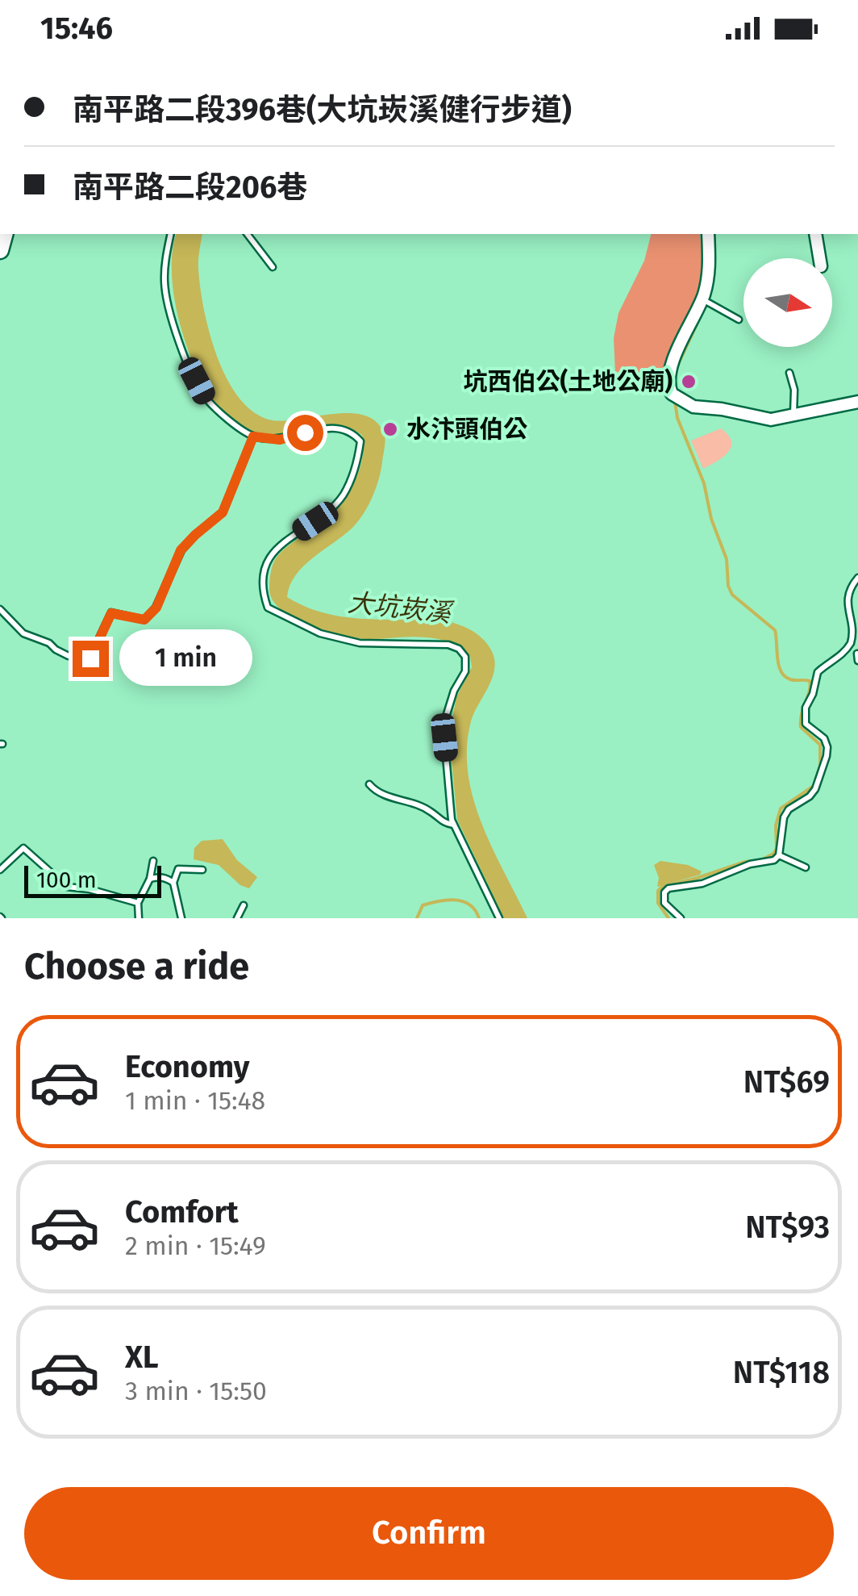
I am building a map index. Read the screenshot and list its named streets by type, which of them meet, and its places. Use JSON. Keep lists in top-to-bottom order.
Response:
{
  "water": ["大坑崁溪"],
  "places": ["坑西伯公(土地公廟)", "水汴頭伯公"],
  "scale_bar": "100 m",
  "north": "right",
  "page": {
    "status": "15:46",
    "banner": ["南平路二段396巷(大坑崁溪健行步道)", "南平路二段206巷"],
    "bubble": "1 min",
    "scale": "100 m",
    "heading": "Choose a ride",
    "list": [
      {
        "name": "Economy",
        "note": "1 min · 15:48",
        "value": "NT$69"
      },
      {
        "name": "Comfort",
        "note": "2 min · 15:49",
        "value": "NT$93"
      },
      {
        "name": "XL",
        "note": "3 min · 15:50",
        "value": "NT$118"
      }
    ],
    "buttons": "Confirm"
  }
}
